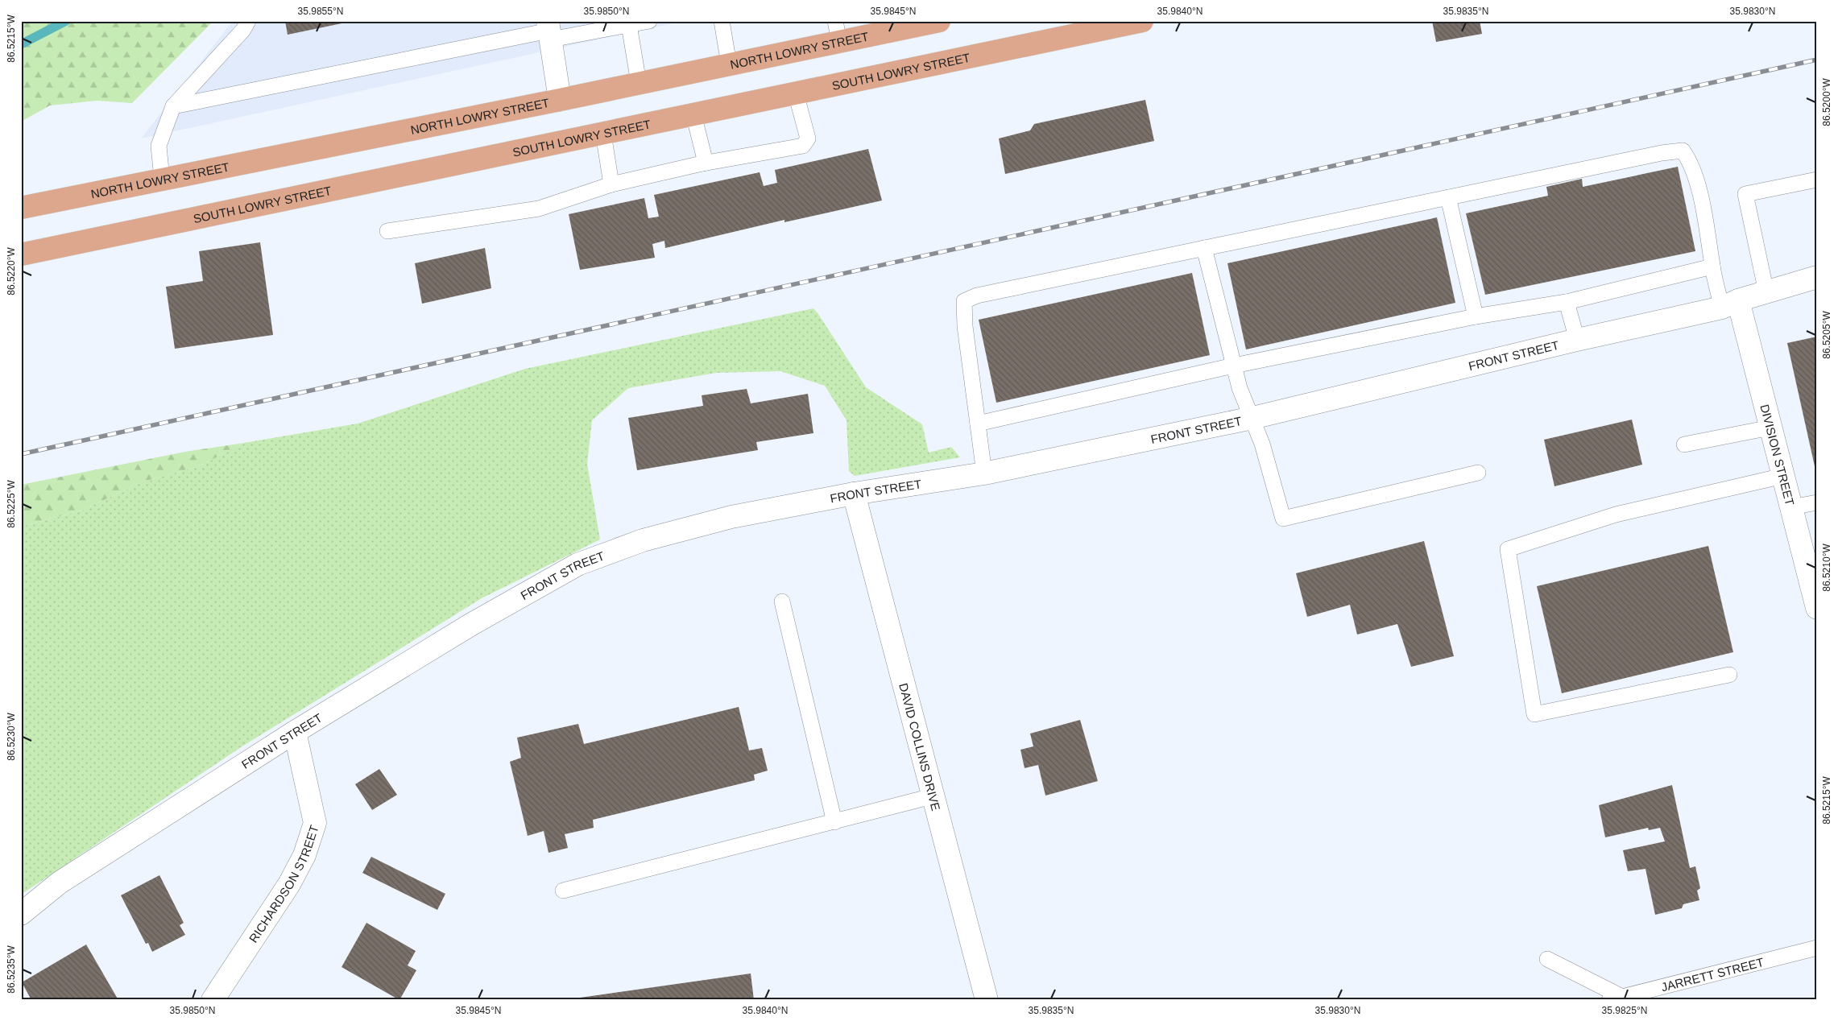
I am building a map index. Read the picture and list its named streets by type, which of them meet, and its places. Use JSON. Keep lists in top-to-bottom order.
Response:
{
  "streets": {
    "main road": ["NORTH LOWRY STREET", "SOUTH LOWRY STREET"],
    "street": [
      "FRONT STREET",
      "DIVISION STREET",
      "DAVID COLLINS DRIVE",
      "RICHARDSON STREET"
    ],
    "lane": ["JARRETT STREET"]
  },
  "crossings": [
    ["FRONT STREET", "DIVISION STREET"],
    ["FRONT STREET", "DAVID COLLINS DRIVE"],
    ["FRONT STREET", "RICHARDSON STREET"]
  ],
  "coordinates": [
    "35.9855°N",
    "35.9850°N",
    "35.9845°N",
    "35.9840°N",
    "35.9835°N",
    "35.9830°N",
    "86.5215°W",
    "86.5200°W",
    "86.5220°W",
    "86.5205°W",
    "86.5225°W",
    "86.5210°W",
    "86.5230°W",
    "86.5235°W",
    "35.9825°N"
  ]
}
